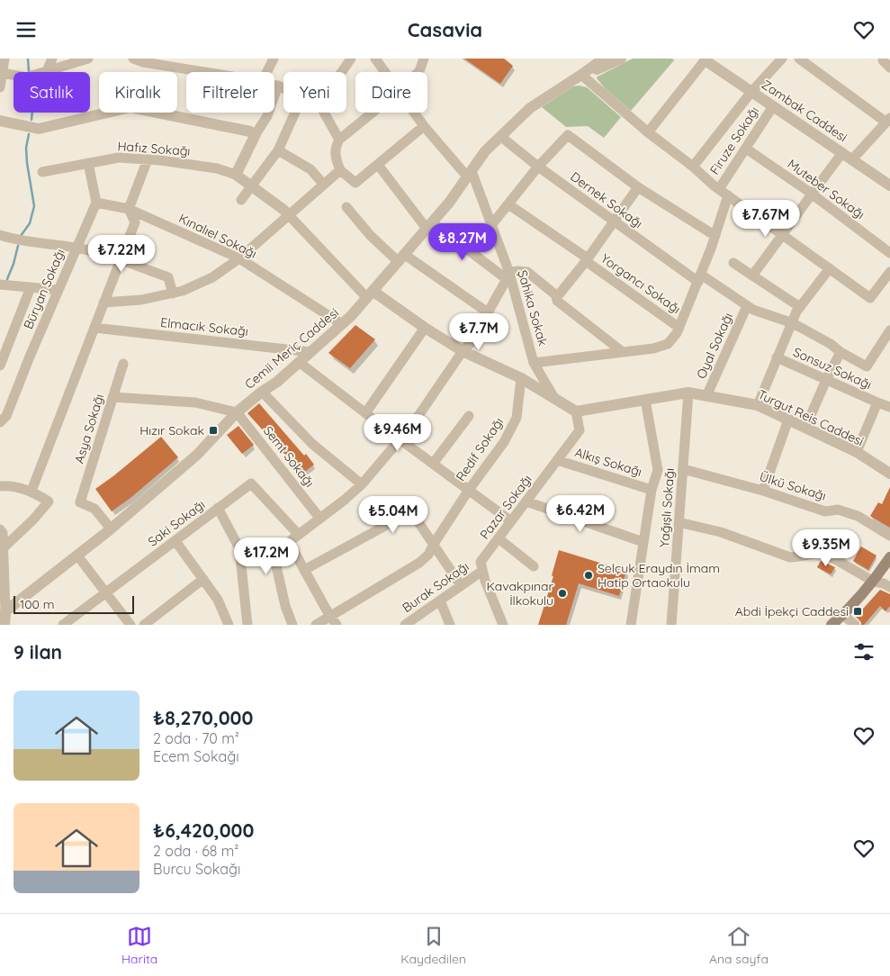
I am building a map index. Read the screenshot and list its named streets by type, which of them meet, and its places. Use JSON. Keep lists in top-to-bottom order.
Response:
{
  "streets": {
    "street": [
      "Zambak Caddesi",
      "Firuze Sokağı",
      "Hafız Sokağı",
      "Muteber Sokağı",
      "Dernek Sokağı",
      "Kınalıel Sokağı",
      "Yorgancı Sokağı",
      "Büryan Sokağı",
      "Şahika Sokak",
      "Elmacık Sokağı",
      "Oyal Sokağı",
      "Cemii Meriç Caddesi",
      "Sonsuz Sokağı",
      "Turgut Reis Caddesi",
      "Asya Sokağı",
      "Redif Sokağı",
      "Semt Sokağı",
      "Alkış Sokağı",
      "Ülkü Sokağı",
      "Pazar Sokağı",
      "Yağışlı Sokağı",
      "Saki Sokağı",
      "Burak Sokağı"
    ]
  },
  "crossings": [
    ["Zambak Caddesi", "Firuze Sokağı"],
    ["Firuze Sokağı", "Muteber Sokağı"],
    ["Dernek Sokağı", "Oyal Sokağı"],
    ["Dernek Sokağı", "Cemii Meriç Caddesi"],
    ["Kınalıel Sokağı", "Büryan Sokağı"],
    ["Kınalıel Sokağı", "Cemii Meriç Caddesi"],
    ["Şahika Sokak", "Cemii Meriç Caddesi"],
    ["Elmacık Sokağı", "Cemii Meriç Caddesi"],
    ["Oyal Sokağı", "Turgut Reis Caddesi"],
    ["Cemii Meriç Caddesi", "Asya Sokağı"],
    ["Cemii Meriç Caddesi", "Semt Sokağı"],
    ["Turgut Reis Caddesi", "Pazar Sokağı"],
    ["Turgut Reis Caddesi", "Yağışlı Sokağı"],
    ["Alkış Sokağı", "Pazar Sokağı"],
    ["Ülkü Sokağı", "Yağışlı Sokağı"],
    ["Pazar Sokağı", "Burak Sokağı"]
  ],
  "places": {
    "transit": ["Hızır Sokak", "Abdi İpekçi Caddesi"],
    "other": ["Selçuk Eraydın İmam Hatip Ortaokulu", "Kavakpınar İlkokulu"]
  },
  "scale_bar": "100 m",
  "page": {
    "header": "Casavia",
    "chip": [
      "Satılık",
      "Kiralık",
      "Filtreler",
      "Yeni",
      "Daire"
    ],
    "price": [
      "₺7.67M",
      "₺8.27M",
      "₺7.22M",
      "₺7.7M",
      "₺9.46M",
      "₺6.42M",
      "₺5.04M",
      "₺9.35M",
      "₺17.2M"
    ],
    "scale": "100 m",
    "heading": "9 ilan",
    "list": [
      {
        "name": "₺8,270,000",
        "note": "2 oda · 70 m² · Ecem Sokağı"
      },
      {
        "name": "₺6,420,000",
        "note": "2 oda · 68 m² · Burcu Sokağı"
      }
    ],
    "tabs": ["Harita", "Kaydedilen", "Ana sayfa"]
  }
}
